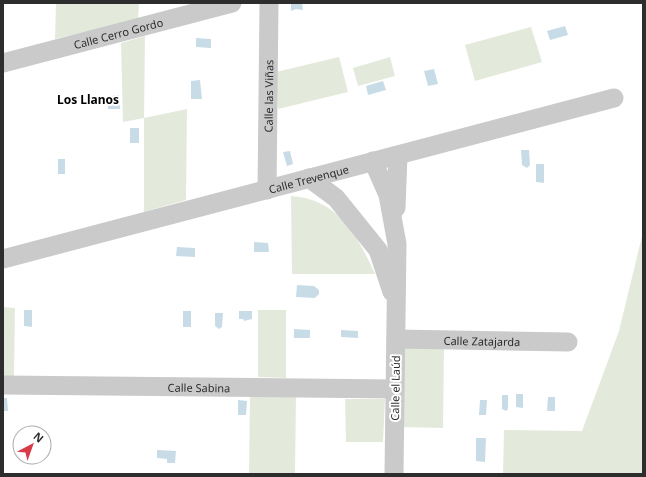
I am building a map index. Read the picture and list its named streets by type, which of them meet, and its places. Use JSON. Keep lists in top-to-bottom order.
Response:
{
  "streets": {
    "street": [
      "Calle Cerro Gordo",
      "Calle las Viñas",
      "Calle Trevenque",
      "Calle Zatajarda",
      "Calle Sabina",
      "Calle el Laúd"
    ]
  },
  "crossings": [
    ["Calle las Viñas", "Calle Trevenque"],
    ["Calle Trevenque", "Calle el Laúd"],
    ["Calle Zatajarda", "Calle el Laúd"],
    ["Calle Sabina", "Calle el Laúd"]
  ],
  "districts": ["Los Llanos"],
  "north": "top right"
}
